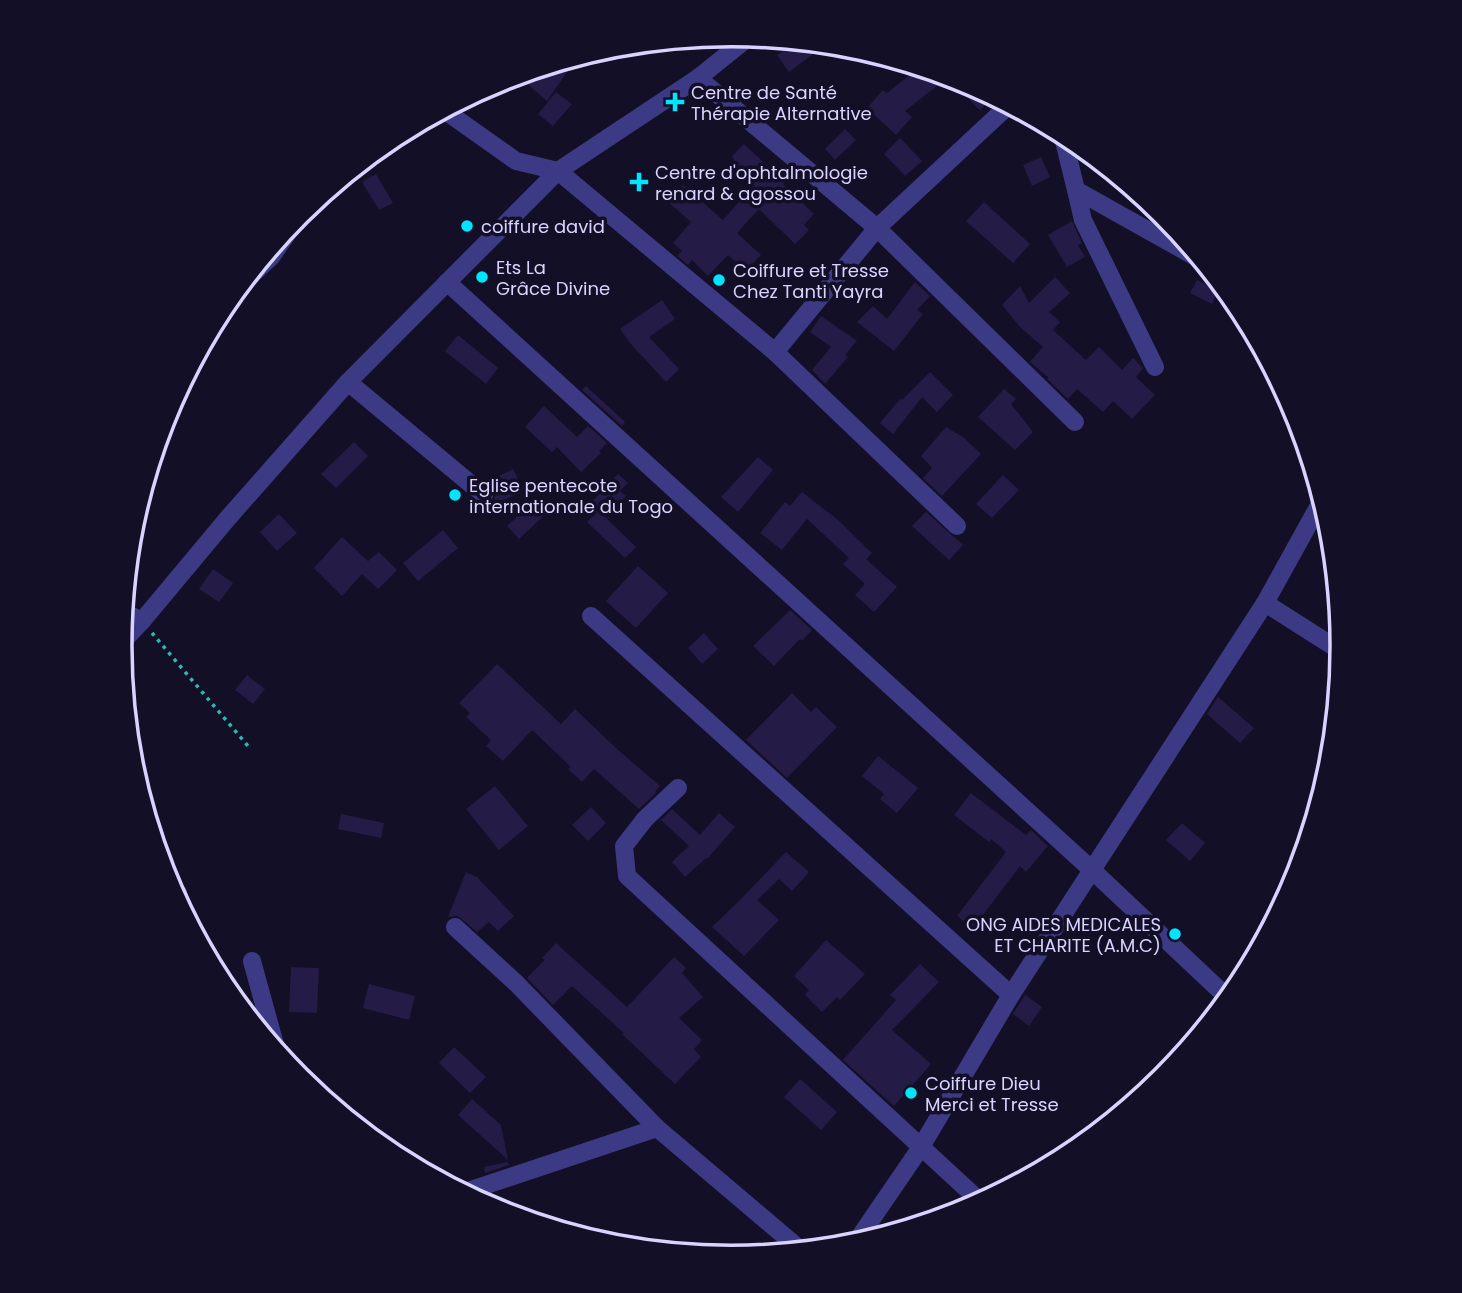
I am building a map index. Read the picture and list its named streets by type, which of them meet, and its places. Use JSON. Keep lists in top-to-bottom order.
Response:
{
  "places": {
    "health": ["Centre de Santé Thérapie Alternative", "Centre d'ophtalmologie renard & agossou"],
    "other": [
      "coiffure david",
      "Ets La Grâce Divine",
      "Coiffure et Tresse Chez Tanti Yayra",
      "Eglise pentecote internationale du Togo",
      "ONG AIDES MEDICALES ET CHARITE (A.M.C)",
      "Coiffure Dieu Merci et Tresse"
    ]
  }
}
